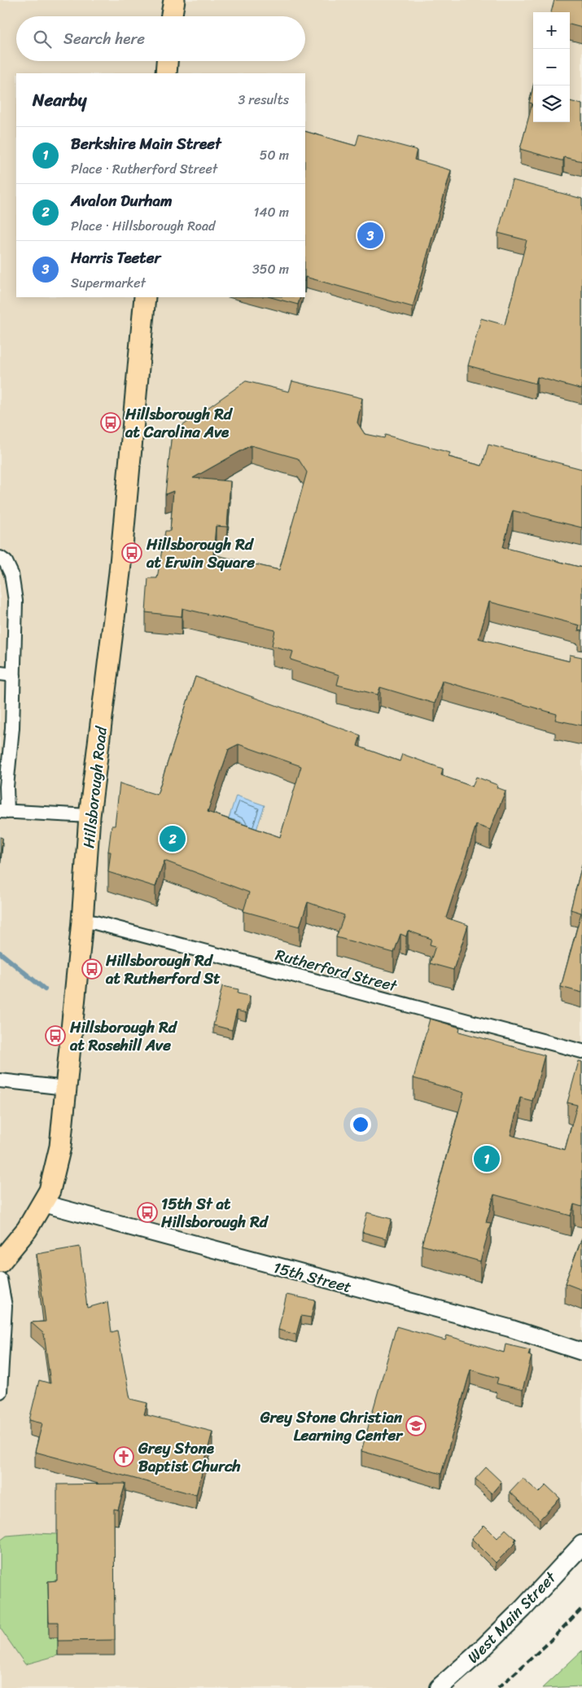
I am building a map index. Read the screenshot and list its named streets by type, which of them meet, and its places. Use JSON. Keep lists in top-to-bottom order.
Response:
{
  "streets": {
    "main road": ["Hillsborough Road", "West Main Street"],
    "street": ["Rutherford Street", "15th Street"]
  },
  "crossings": [
    ["Hillsborough Road", "Rutherford Street"],
    ["Hillsborough Road", "15th Street"]
  ],
  "places": {
    "bus stop": [
      "Hillsborough Rd at Carolina Ave",
      "Hillsborough Rd at Erwin Square",
      "Hillsborough Rd at Rutherford St",
      "Hillsborough Rd at Rosehill Ave",
      "15th St at Hillsborough Rd"
    ],
    "school or university": ["Grey Stone Christian Learning Center"],
    "church": ["Grey Stone Baptist Church"]
  },
  "page": {
    "map_buttons": ["+", "−"],
    "search": "Search here",
    "heading": ["Nearby", "3 results"],
    "list": [
      {
        "mark": "1",
        "name": "Berkshire Main Street",
        "note": "Place · Rutherford Street",
        "value": "50 m"
      },
      {
        "mark": "2",
        "name": "Avalon Durham",
        "note": "Place · Hillsborough Road",
        "value": "140 m"
      },
      {
        "mark": "3",
        "name": "Harris Teeter",
        "note": "Supermarket",
        "value": "350 m"
      }
    ],
    "pins": ["3", "2", "1"]
  }
}
